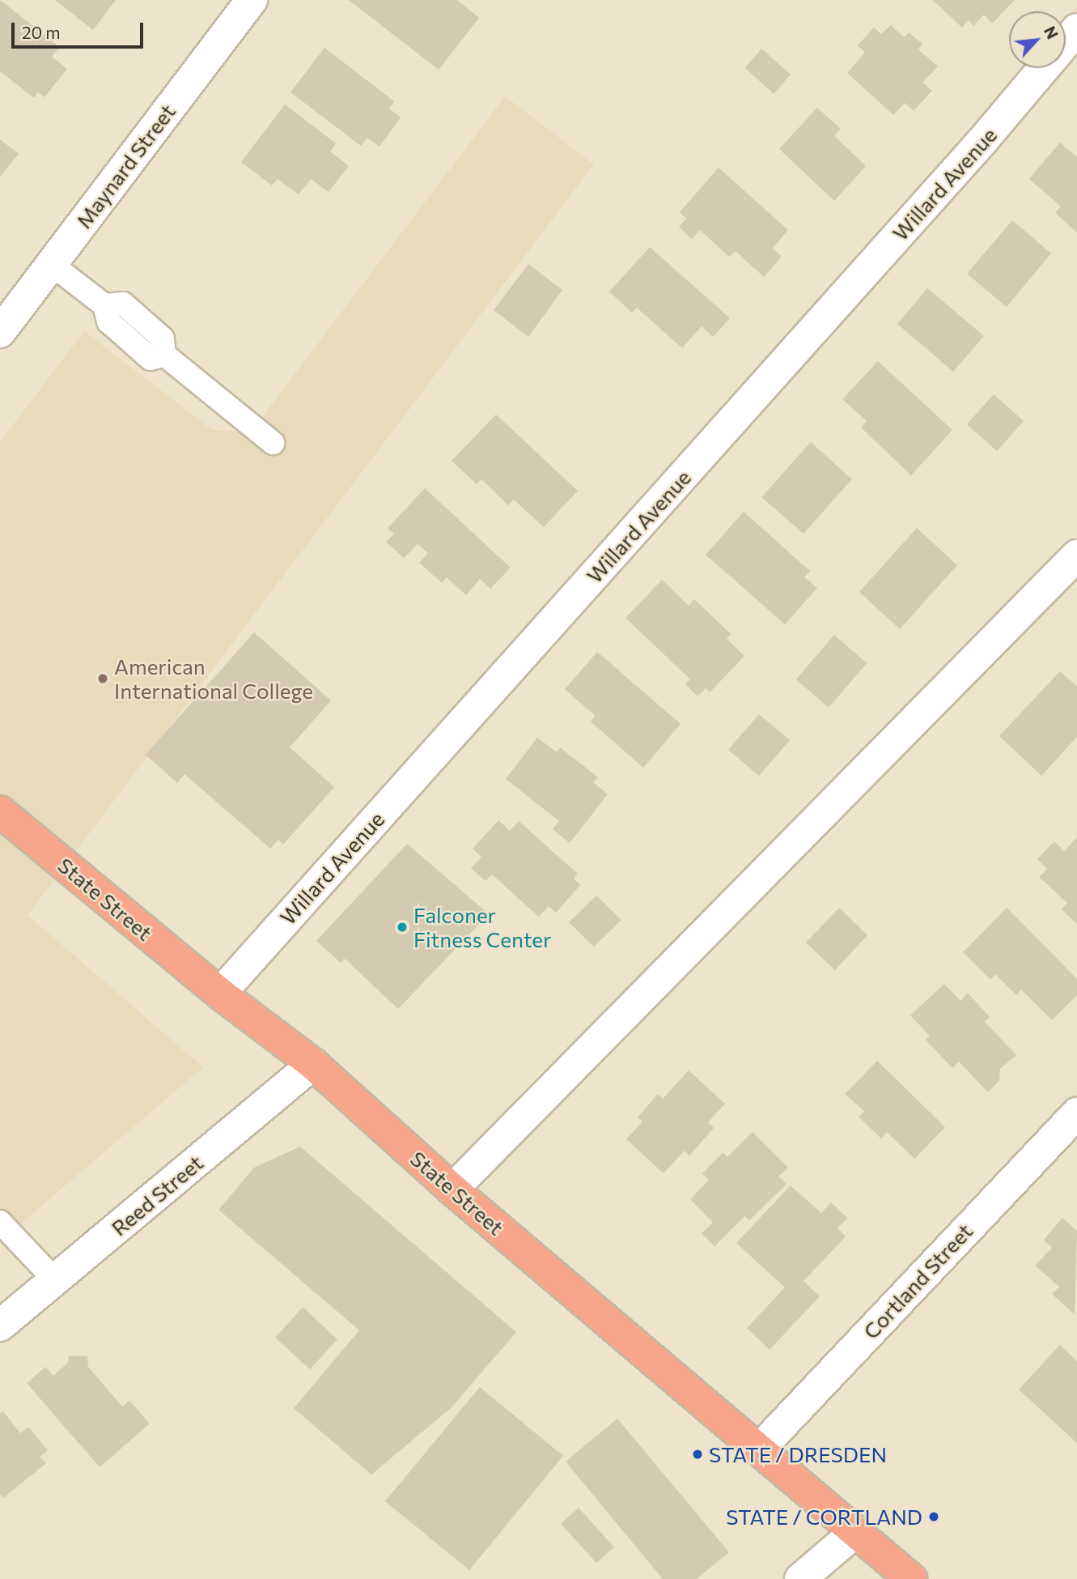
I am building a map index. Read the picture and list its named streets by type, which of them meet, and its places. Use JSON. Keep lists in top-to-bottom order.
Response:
{
  "streets": {
    "main road": ["State Street"],
    "street": [
      "Maynard Street",
      "Willard Avenue",
      "Reed Street",
      "Cortland Street"
    ]
  },
  "crossings": [
    ["Willard Avenue", "State Street"],
    ["State Street", "Reed Street"],
    ["State Street", "Cortland Street"]
  ],
  "places": [
    "American International College",
    "Falconer Fitness Center",
    "STATE / DRESDEN",
    "STATE / CORTLAND"
  ],
  "scale_bar": "20 m",
  "north": "top right"
}
